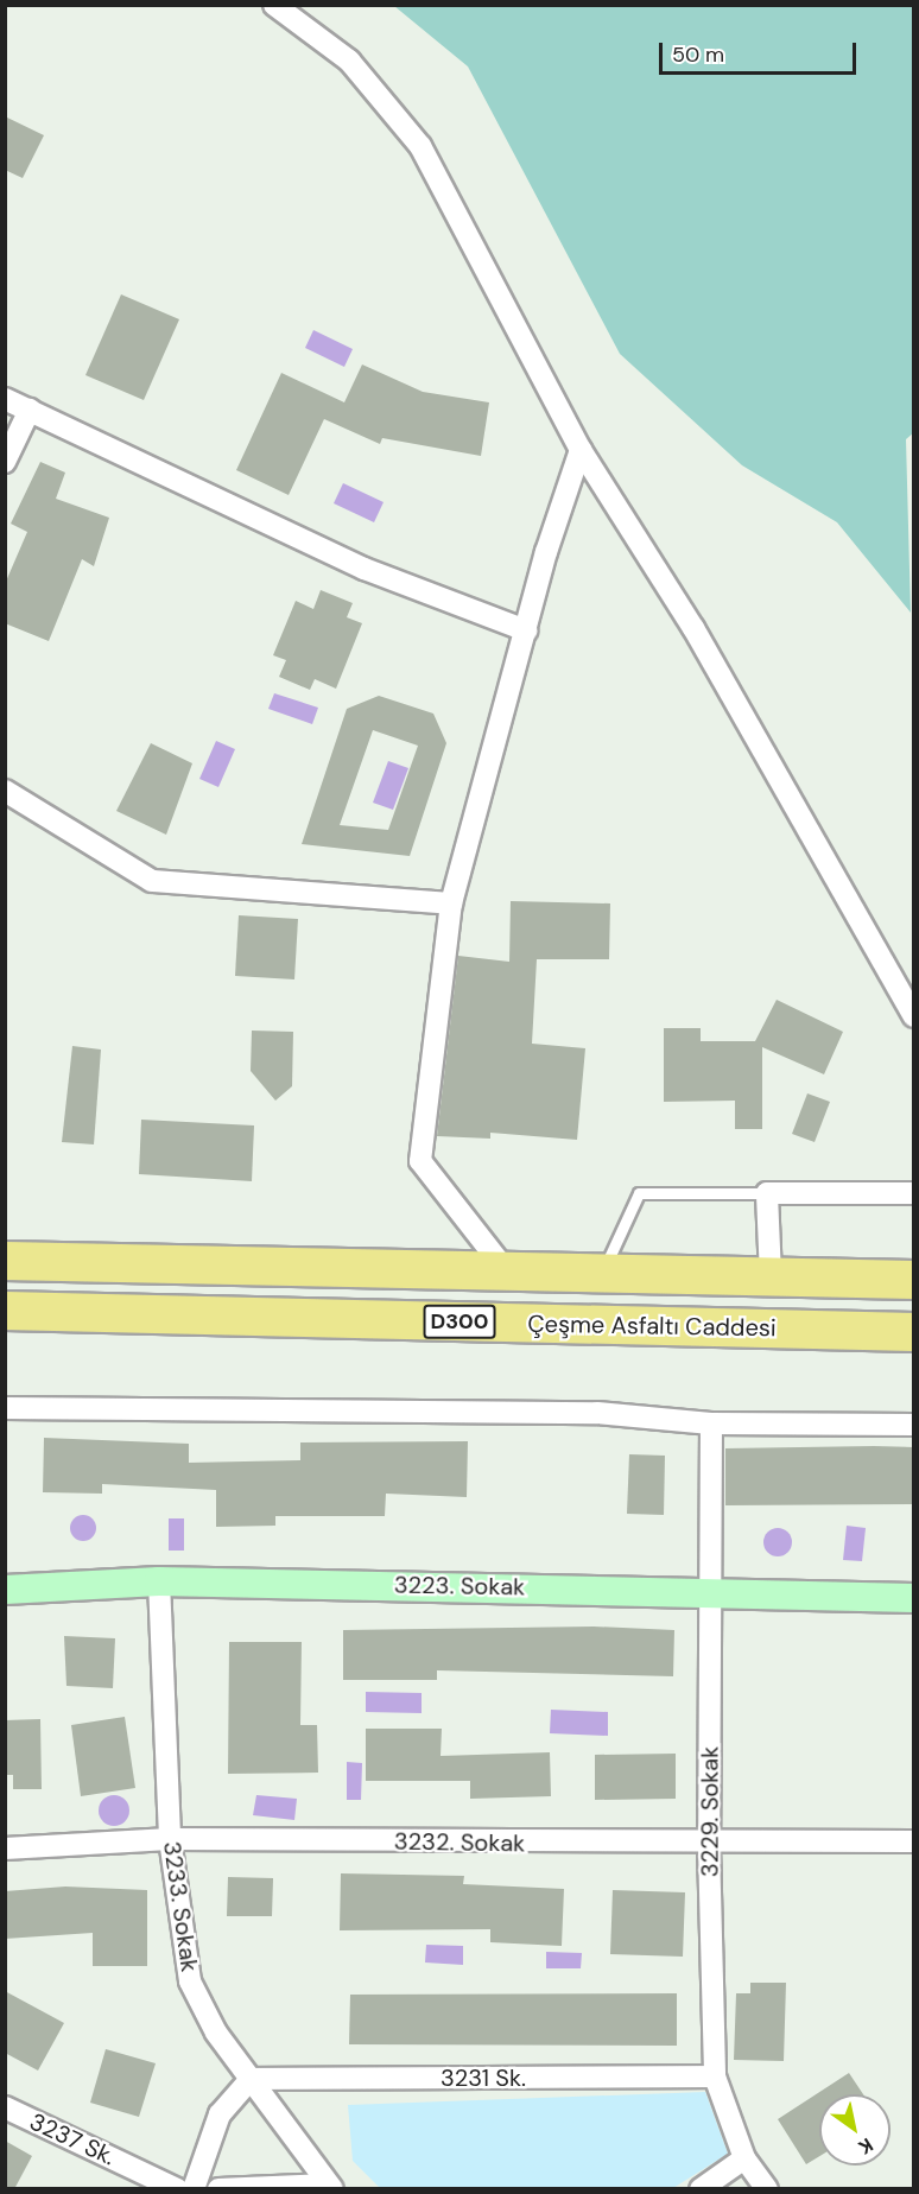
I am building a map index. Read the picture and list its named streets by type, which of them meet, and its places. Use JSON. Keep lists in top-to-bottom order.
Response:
{
  "streets": {
    "highway": ["D300", "Çeşme Asfaltı Caddesi"],
    "street": [
      "3223. Sokak",
      "3229. Sokak",
      "3232. Sokak",
      "3233. Sokak",
      "3231 Sk.",
      "3237 Sk."
    ]
  },
  "crossings": [
    ["3223. Sokak", "3229. Sokak"],
    ["3223. Sokak", "3233. Sokak"],
    ["3229. Sokak", "3232. Sokak"],
    ["3229. Sokak", "3231 Sk."],
    ["3232. Sokak", "3233. Sokak"],
    ["3233. Sokak", "3231 Sk."]
  ],
  "scale_bar": "50 m",
  "north": "bottom right"
}
